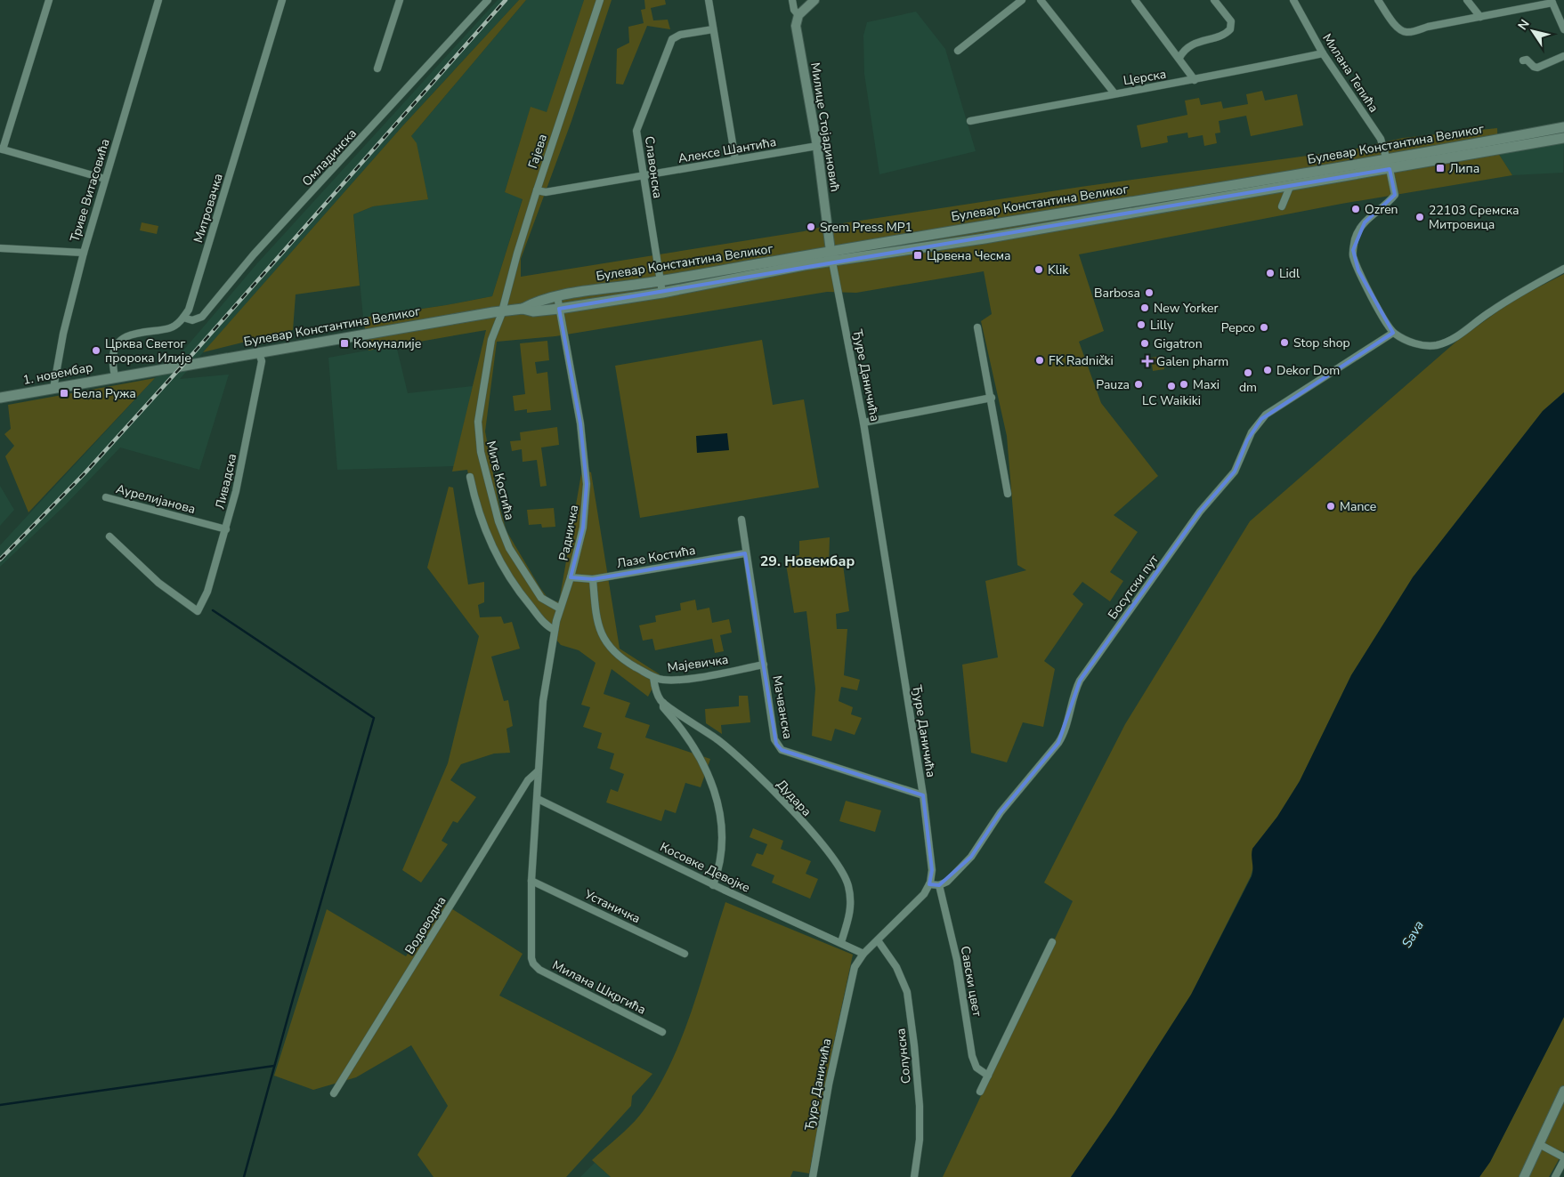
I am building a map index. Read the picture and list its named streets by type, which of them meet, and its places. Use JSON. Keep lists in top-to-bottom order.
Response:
{
  "streets": {
    "main road": ["Булевар Константина Великог", "1. новембар"],
    "street": [
      "Милана Тепића",
      "Церска",
      "Милице Стојадиновић",
      "Алексе Шантића",
      "Гајева",
      "Омладинска",
      "Славонска",
      "Триве Витасовића",
      "Митровачка",
      "Ђуре Даничића",
      "Мите Костића",
      "Ливадска",
      "Аурелијанова",
      "Радничка",
      "Лазе Костића",
      "Босутски пут",
      "Мајевичка",
      "Мачванска",
      "Дудара",
      "Косовке Девојке",
      "Устаничка",
      "Водоводна",
      "Савски цвет",
      "Милана Шкргића",
      "Солунска"
    ]
  },
  "crossings": [
    ["Милана Тепића", "Церска"],
    ["Милана Тепића", "Булевар Константина Великог"],
    ["Милана Тепића", "Босутски пут"],
    ["Милице Стојадиновић", "Булевар Константина Великог"],
    ["Милице Стојадиновић", "Алексе Шантића"],
    ["Милице Стојадиновић", "Ђуре Даничића"],
    ["Булевар Константина Великог", "Гајева"],
    ["Булевар Константина Великог", "Славонска"],
    ["Булевар Константина Великог", "1. новембар"],
    ["Булевар Константина Великог", "Ђуре Даничића"],
    ["Булевар Константина Великог", "Мите Костића"],
    ["Булевар Константина Великог", "Ливадска"],
    ["Булевар Константина Великог", "Радничка"],
    ["Алексе Шантића", "Гајева"],
    ["Алексе Шантића", "Славонска"],
    ["Гајева", "Мите Костића"],
    ["Омладинска", "Митровачка"],
    ["Триве Витасовића", "1. новембар"],
    ["Ђуре Даничића", "Мачванска"],
    ["Ђуре Даничића", "Косовке Девојке"],
    ["Ђуре Даничића", "Солунска"],
    ["Мите Костића", "Радничка"],
    ["Ливадска", "Аурелијанова"],
    ["Радничка", "Лазе Костића"],
    ["Радничка", "Водоводна"],
    ["Лазе Костића", "Мајевичка"],
    ["Лазе Костића", "Мачванска"],
    ["Босутски пут", "Савски цвет"],
    ["Мајевичка", "Мачванска"],
    ["Дудара", "Косовке Девојке"],
    ["Устаничка", "Милана Шкргића"]
  ],
  "districts": ["29. Новембар"],
  "water": ["Sava"],
  "places": {
    "transit": [
      "Липа",
      "Црвена Чесма",
      "Комуналије",
      "Бела Ружа"
    ],
    "other": [
      "Ozren",
      "22103 Сремска Митровица",
      "Srem Press MP1",
      "Klik",
      "Lidl",
      "Barbosa",
      "New Yorker",
      "Lilly",
      "Pepco",
      "Stop shop",
      "Gigatron",
      "Црква Светог пророка Илије",
      "FK Radnički",
      "Dekor Dom",
      "dm",
      "Pauza",
      "Maxi",
      "LC Waikiki",
      "Mance"
    ],
    "health": ["Galen pharm"]
  },
  "north": "top left"
}
